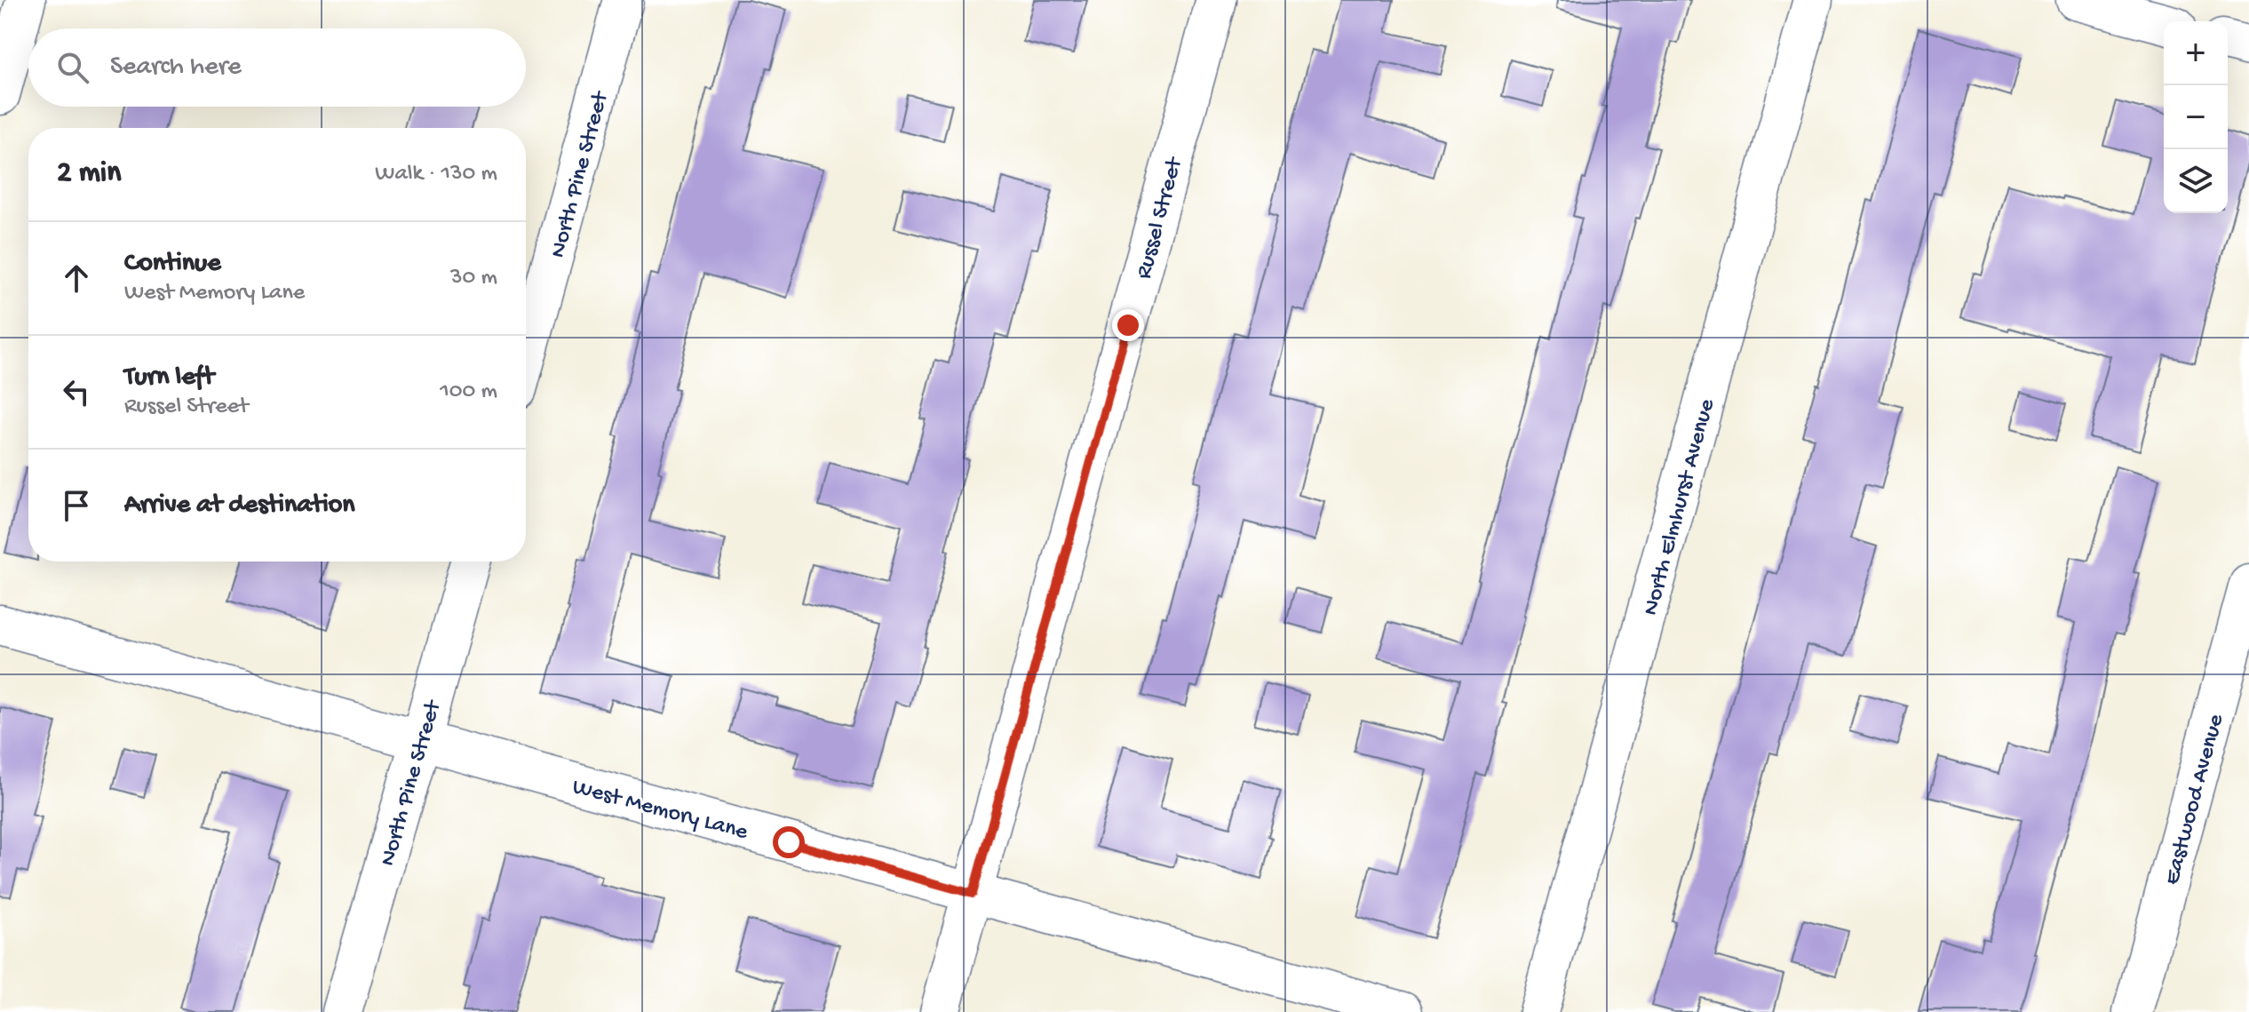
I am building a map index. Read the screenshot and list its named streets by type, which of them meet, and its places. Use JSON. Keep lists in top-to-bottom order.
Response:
{
  "streets": {
    "street": [
      "North Pine Street",
      "Russel Street",
      "North Elmhurst Avenue",
      "Eastwood Avenue",
      "West Memory Lane"
    ]
  },
  "crossings": [
    ["North Pine Street", "West Memory Lane"],
    ["Russel Street", "West Memory Lane"]
  ],
  "page": {
    "map_buttons": ["+", "−"],
    "search": "Search here",
    "heading": ["2 min", "Walk · 130 m"],
    "list": [
      ["Continue", "West Memory Lane", "30 m"],
      ["Turn left", "Russel Street", "100 m"],
      "Arrive at destination"
    ]
  }
}
